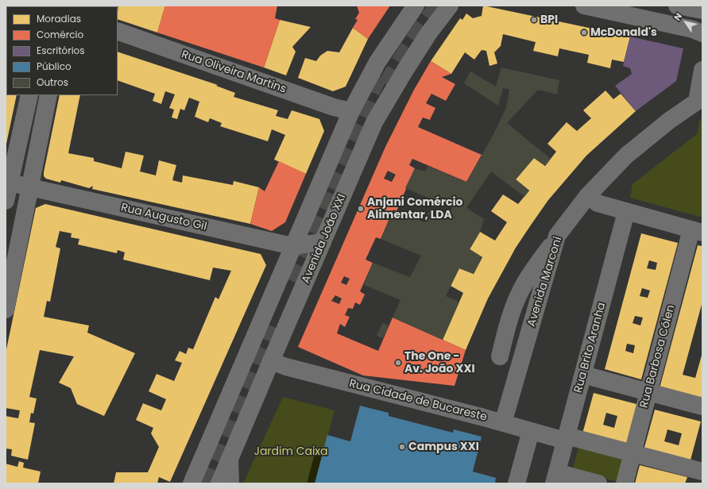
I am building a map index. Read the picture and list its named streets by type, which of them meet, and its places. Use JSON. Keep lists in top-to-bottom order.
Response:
{
  "streets": {
    "main road": ["Avenida João XXI"],
    "street": [
      "Rua Oliveira Martins",
      "Rua Augusto Gil",
      "Avenida Marconi",
      "Rua Brito Aranha",
      "Rua Barbosa Cólen",
      "Rua Cidade de Bucareste"
    ]
  },
  "crossings": [
    ["Rua Augusto Gil", "Avenida João XXI"],
    ["Avenida João XXI", "Rua Cidade de Bucareste"],
    ["Avenida Marconi", "Rua Cidade de Bucareste"],
    ["Rua Brito Aranha", "Rua Cidade de Bucareste"],
    ["Rua Barbosa Cólen", "Rua Cidade de Bucareste"]
  ],
  "parks": ["Jardim Caixa"],
  "places": [
    "BPI",
    "McDonald's",
    "Anjani Comércio Alimentar, LDA",
    "The One - Av. João XXI",
    "Campus XXI"
  ],
  "legend": [
    "Moradias",
    "Comércio",
    "Escritórios",
    "Público",
    "Outros"
  ],
  "north": "top left"
}
